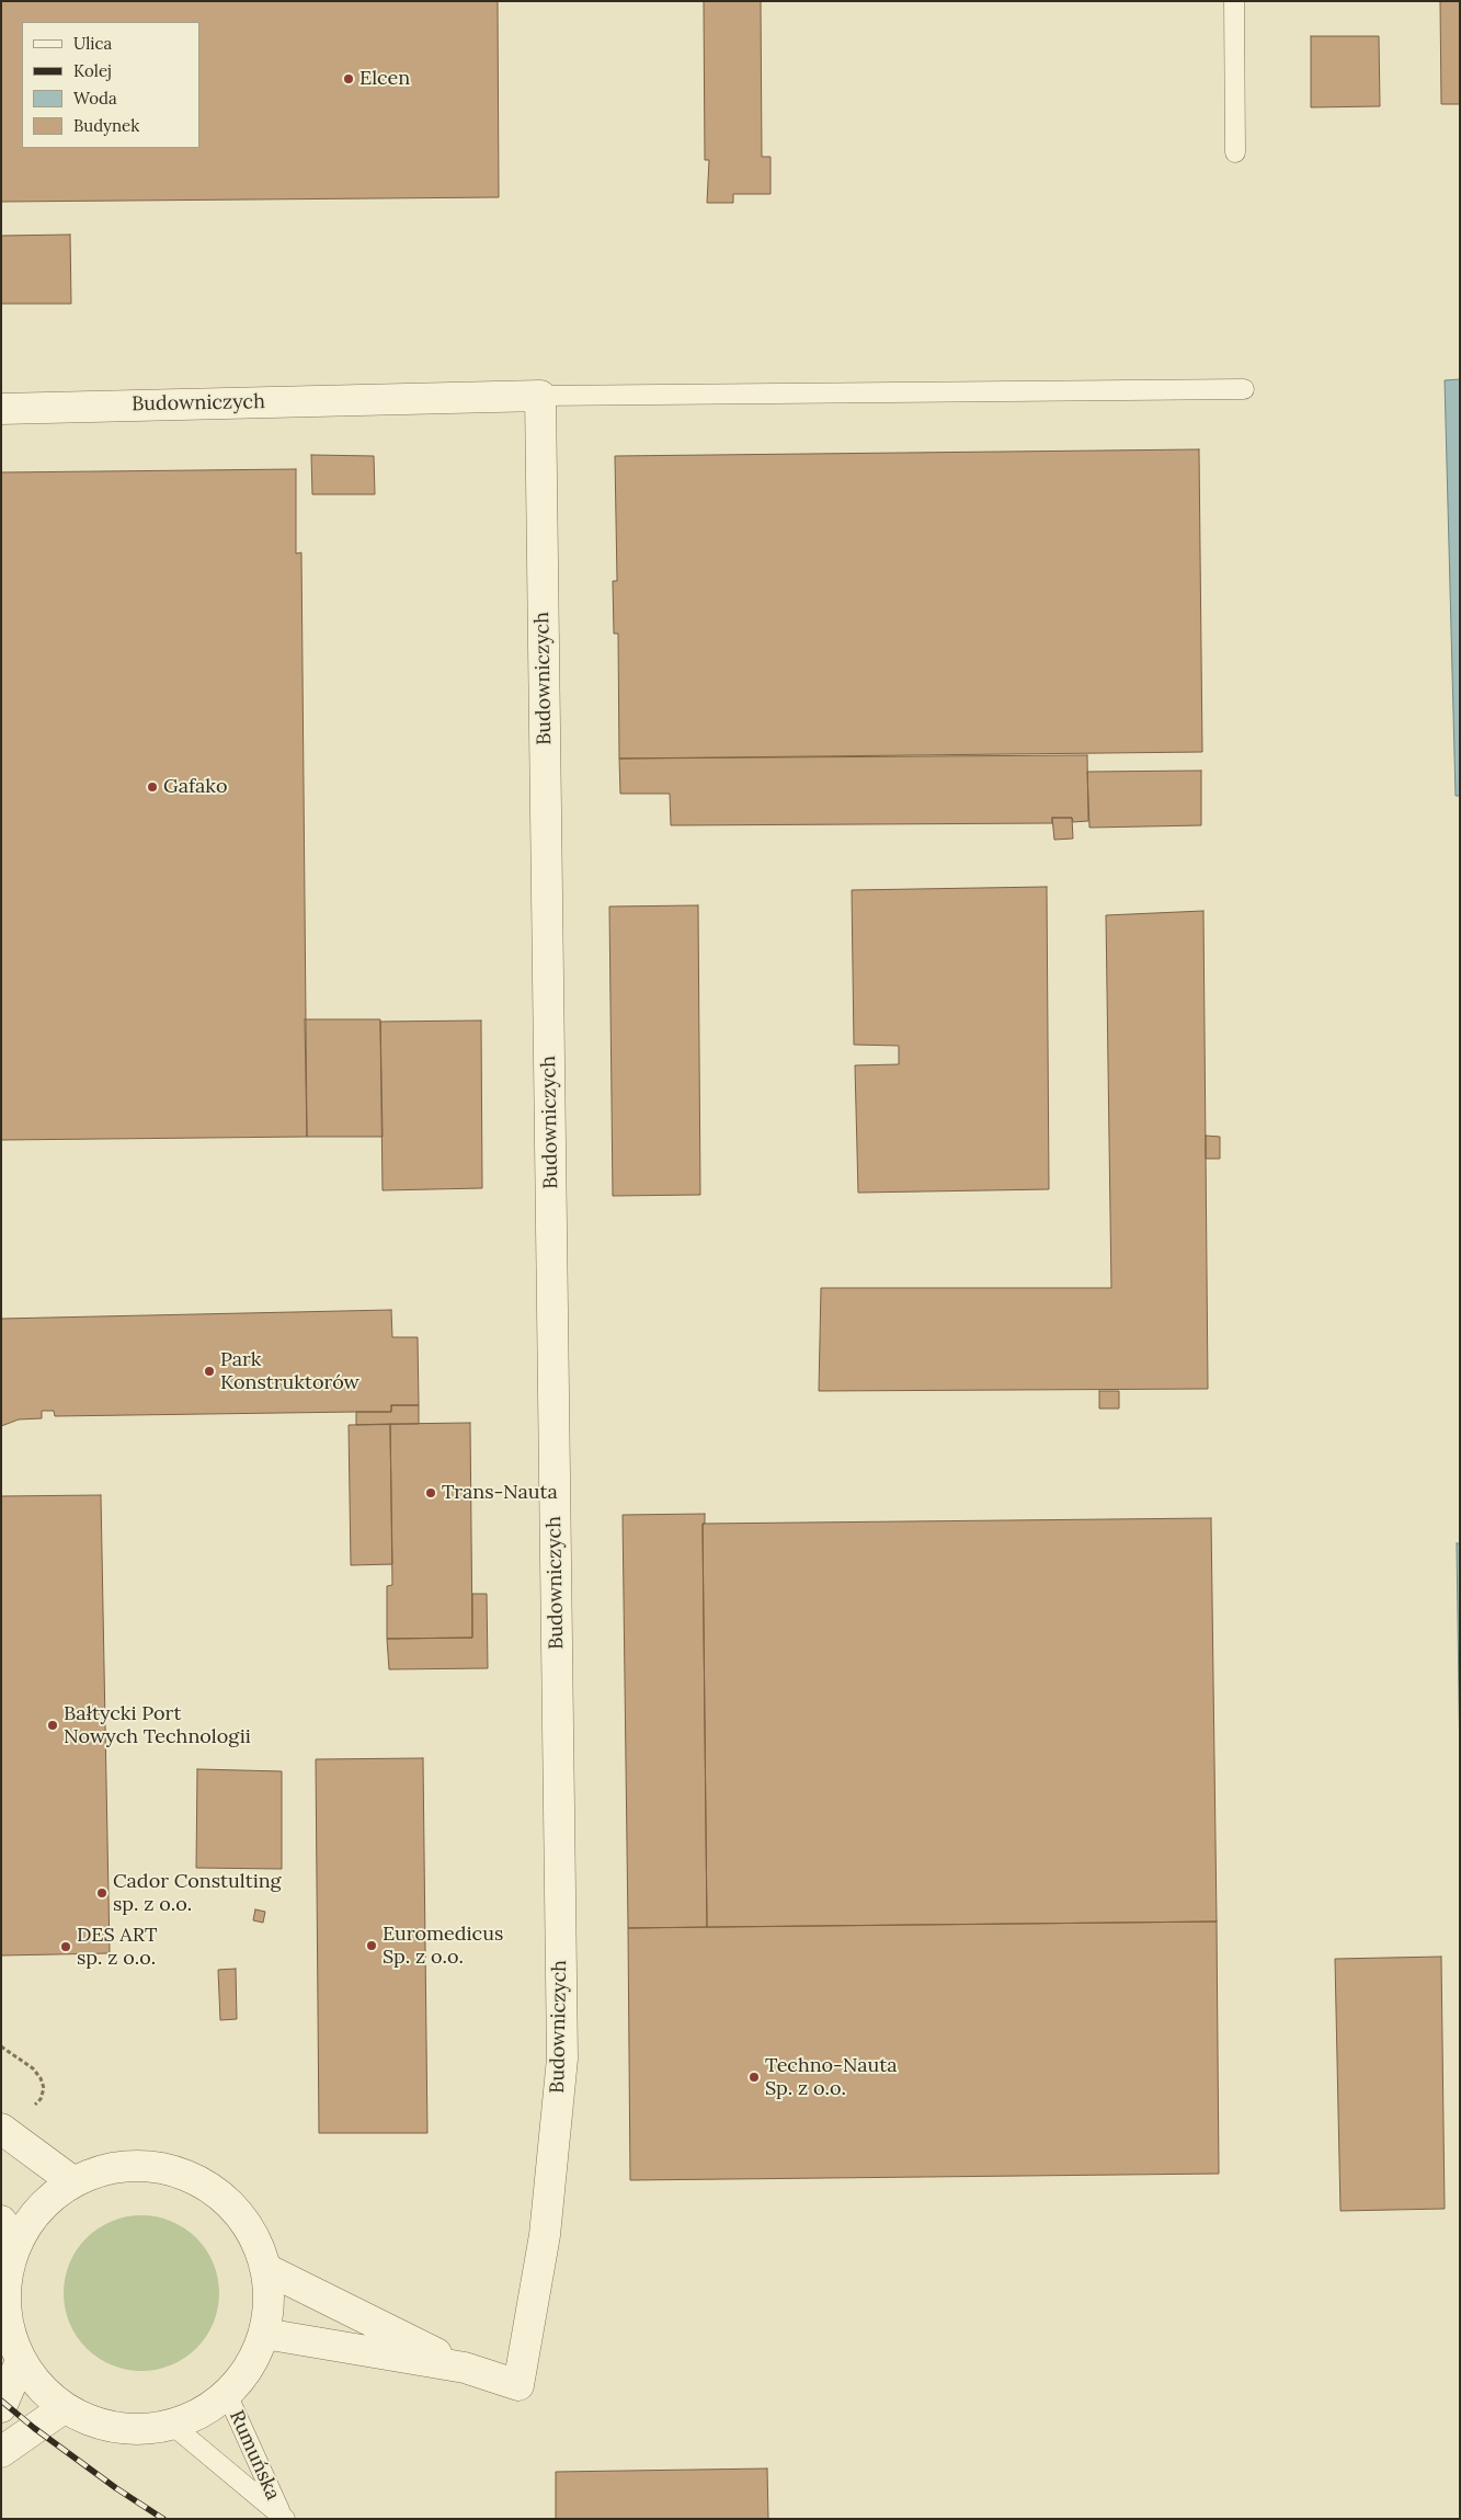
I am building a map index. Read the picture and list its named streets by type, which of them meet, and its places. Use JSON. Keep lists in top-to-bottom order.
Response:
{
  "streets": {
    "street": ["Budowniczych"],
    "lane": ["Rumuńska"]
  },
  "places": [
    "Elcen",
    "Gafako",
    "Park Konstruktorów",
    "Trans-Nauta",
    "Bałtycki Port Nowych Technologii",
    "Cador Constulting sp. z o.o.",
    "Euromedicus Sp. z o.o.",
    "DES ART sp. z o.o.",
    "Techno-Nauta Sp. z o.o."
  ],
  "legend": [
    "Ulica",
    "Kolej",
    "Woda",
    "Budynek"
  ]
}
